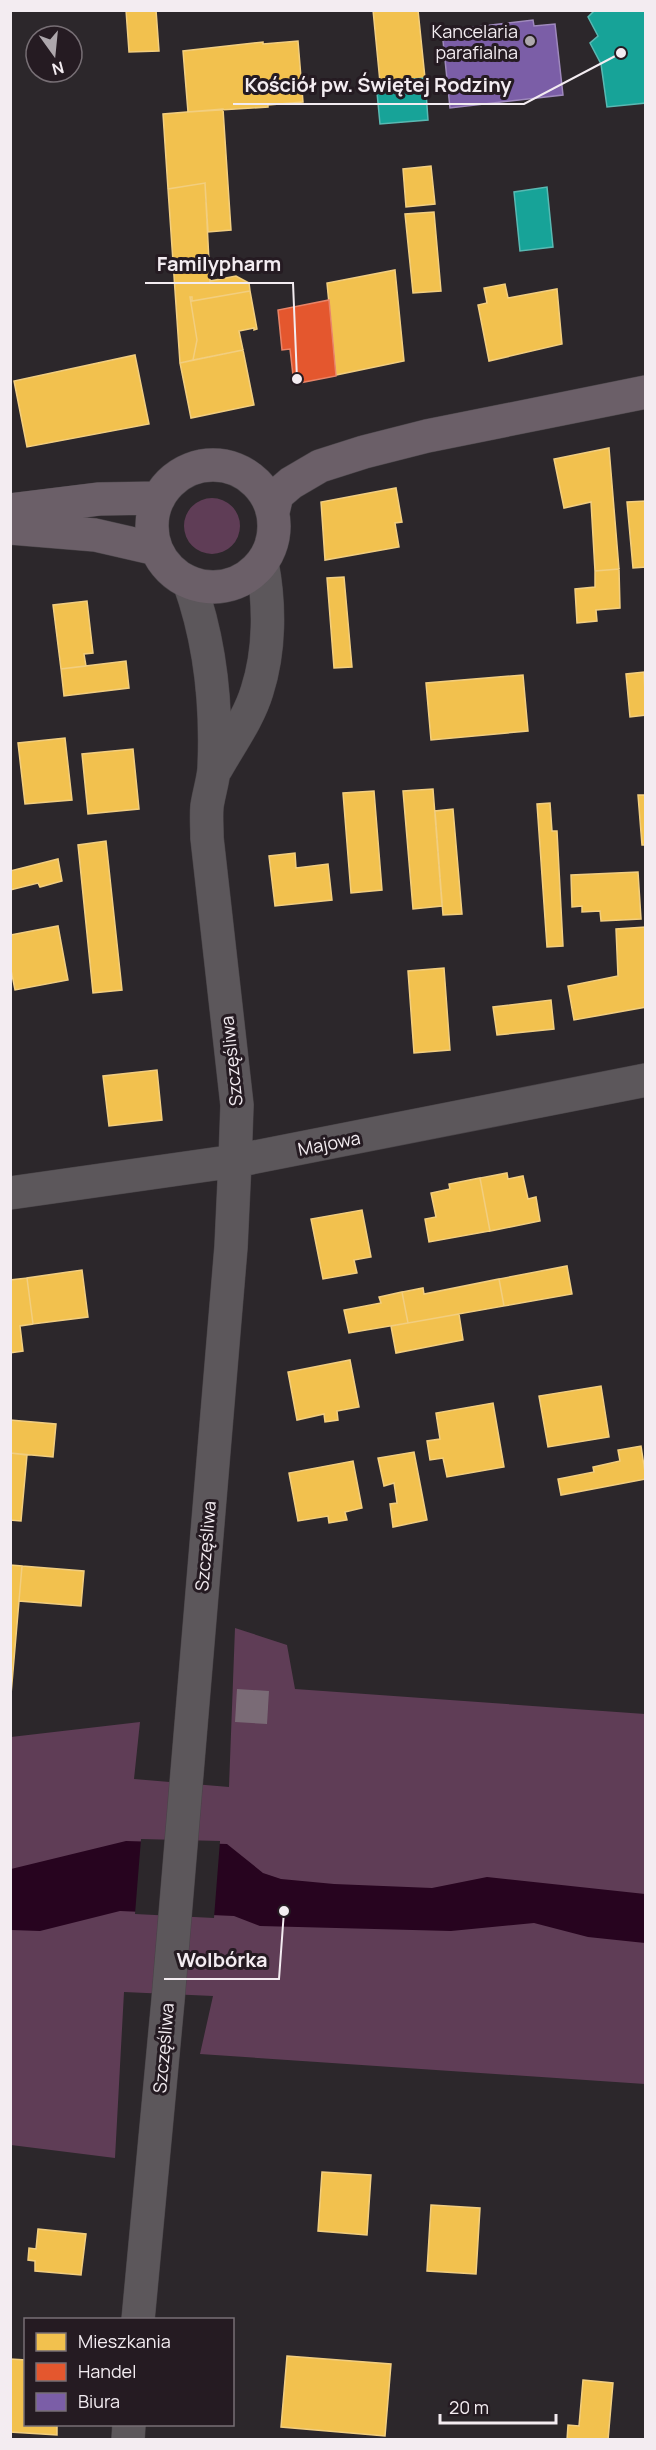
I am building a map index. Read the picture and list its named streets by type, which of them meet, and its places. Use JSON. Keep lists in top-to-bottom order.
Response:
{
  "streets": {
    "street": ["Szczęśliwa", "Majowa"]
  },
  "crossings": [
    ["Szczęśliwa", "Majowa"]
  ],
  "places": [
    "Kancelaria parafialna",
    "Kościół pw. Świętej Rodziny",
    "Familypharm",
    "Wolbórka"
  ],
  "legend": ["Mieszkania", "Handel", "Biura"],
  "scale_bar": "20 m",
  "north": "bottom"
}
